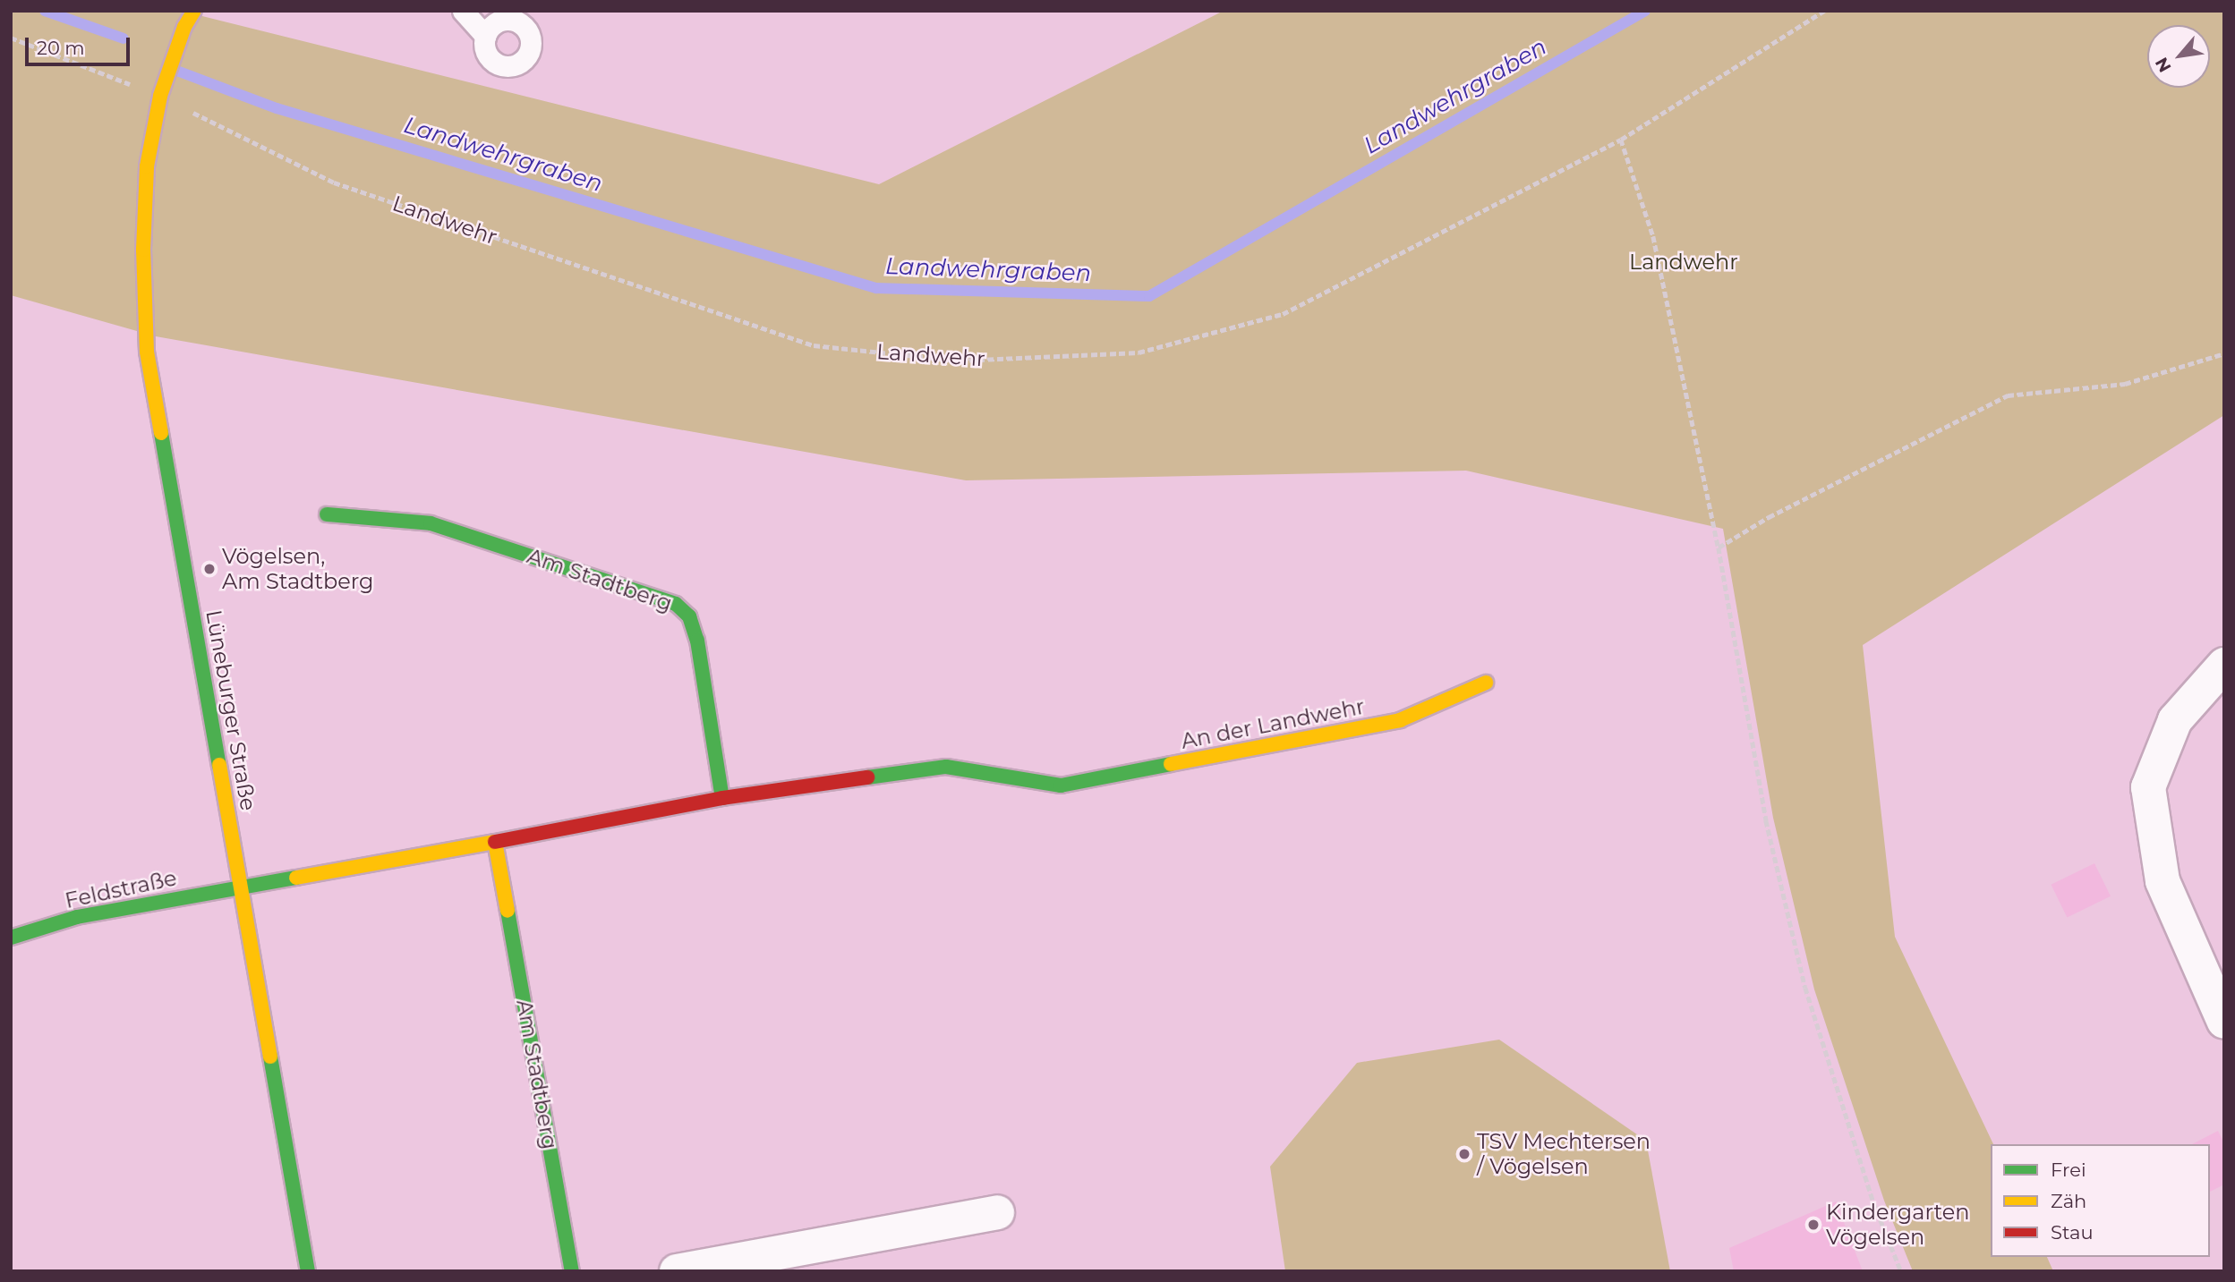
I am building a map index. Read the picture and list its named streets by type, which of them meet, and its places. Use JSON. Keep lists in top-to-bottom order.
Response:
{
  "streets": {
    "street": [
      "Am Stadtberg",
      "Lüneburger Straße",
      "An der Landwehr",
      "Feldstraße"
    ],
    "path": ["Landwehr"]
  },
  "crossings": [
    ["Landwehr", "Lüneburger Straße"],
    ["Am Stadtberg", "An der Landwehr"],
    ["Lüneburger Straße", "Feldstraße"]
  ],
  "water": ["Landwehrgraben"],
  "parks": ["Landwehr"],
  "places": ["Vögelsen, Am Stadtberg", "TSV Mechtersen / Vögelsen", "Kindergarten Vögelsen"],
  "legend": ["Frei", "Zäh", "Stau"],
  "scale_bar": "20 m",
  "north": "bottom left"
}
